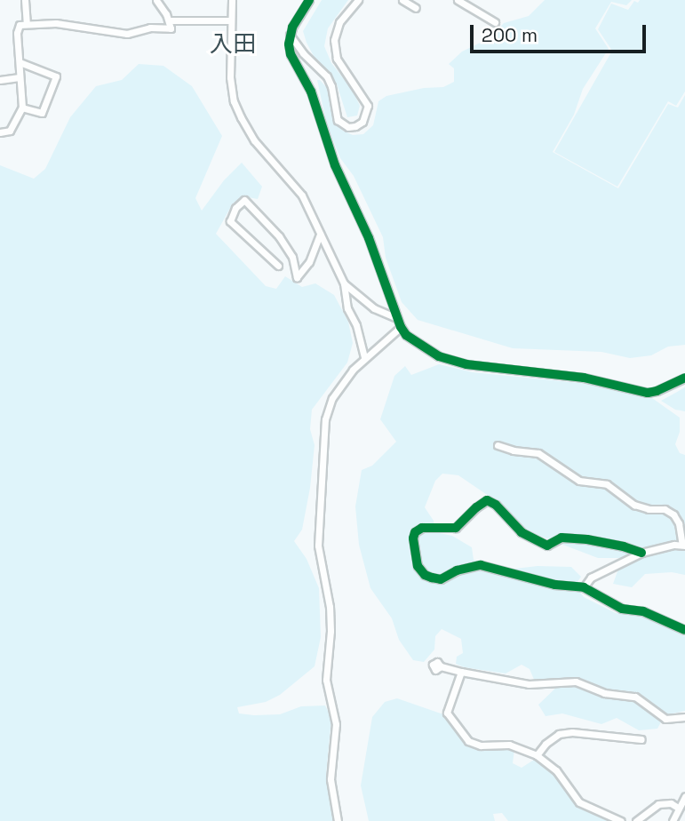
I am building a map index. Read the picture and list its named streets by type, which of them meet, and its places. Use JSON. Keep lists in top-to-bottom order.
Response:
{
  "districts": ["入田"],
  "scale_bar": "200 m"
}
